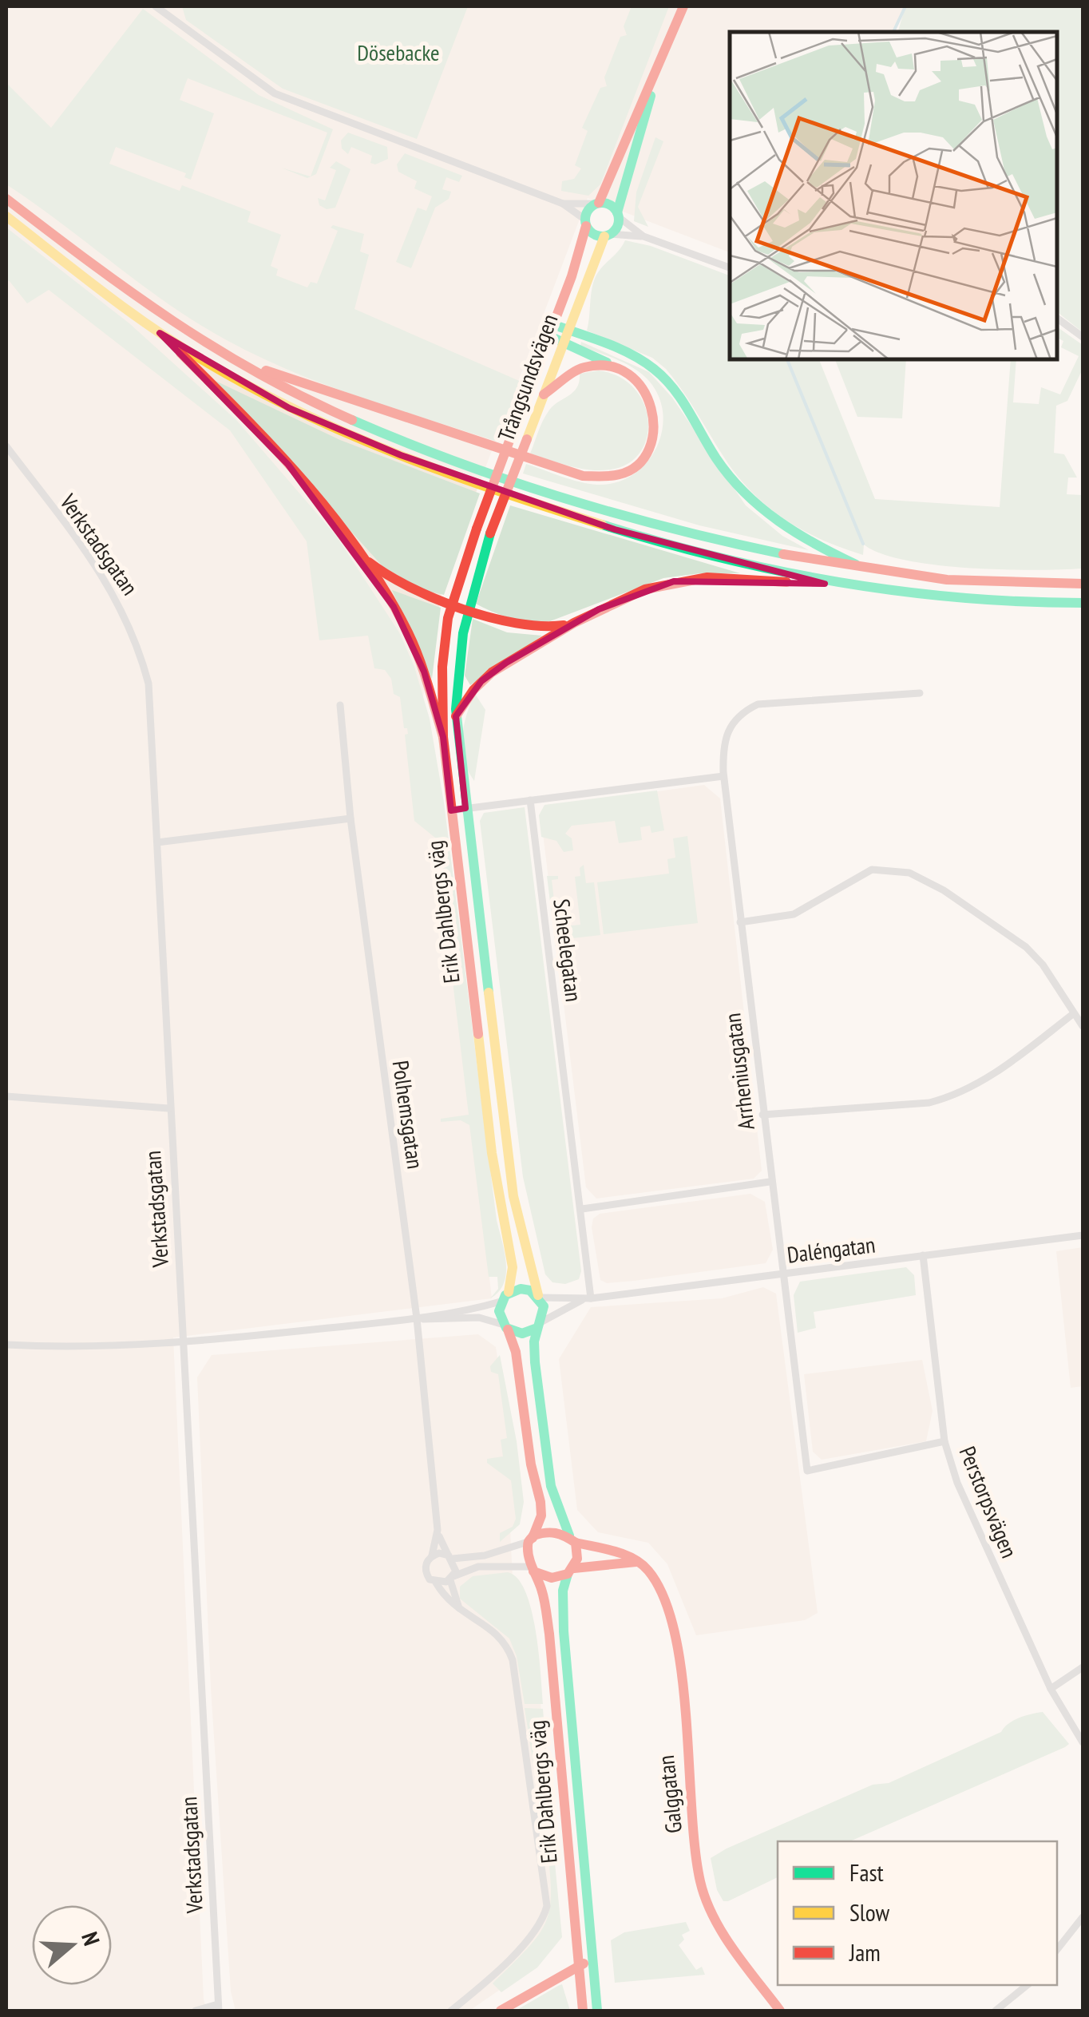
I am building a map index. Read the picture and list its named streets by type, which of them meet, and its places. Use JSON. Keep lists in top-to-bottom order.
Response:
{
  "streets": {
    "main road": ["Trångsundsvägen", "Erik Dahlbergs väg", "Galggatan"],
    "street": [
      "Verkstadsgatan",
      "Scheelegatan",
      "Arrheniusgatan",
      "Polhemsgatan",
      "Daléngatan",
      "Perstorpsvägen"
    ]
  },
  "crossings": [
    ["Trångsundsvägen", "Erik Dahlbergs väg"],
    ["Erik Dahlbergs väg", "Daléngatan"],
    ["Scheelegatan", "Daléngatan"],
    ["Arrheniusgatan", "Daléngatan"],
    ["Arrheniusgatan", "Perstorpsvägen"],
    ["Daléngatan", "Perstorpsvägen"]
  ],
  "parks": ["Dösebacke"],
  "legend": ["Fast", "Slow", "Jam"],
  "north": "right"
}
